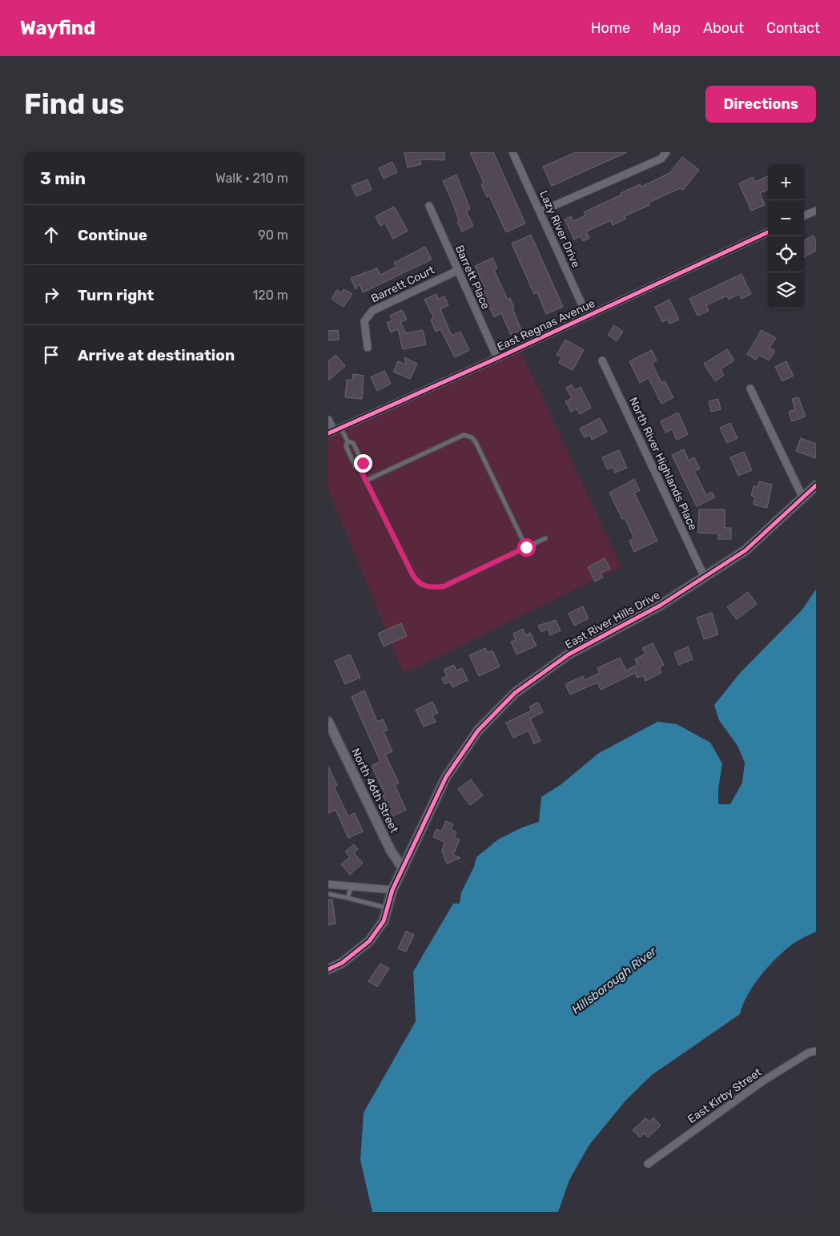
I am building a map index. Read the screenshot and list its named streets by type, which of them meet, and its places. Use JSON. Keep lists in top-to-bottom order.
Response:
{
  "streets": {
    "street": [
      "Lazy River Drive",
      "Barrett Place",
      "Barrett Court",
      "East Regnas Avenue",
      "North River Highlands Place",
      "East River Hills Drive",
      "North 46th Street",
      "East Kirby Street"
    ]
  },
  "crossings": [
    ["Lazy River Drive", "East Regnas Avenue"],
    ["Barrett Place", "Barrett Court"],
    ["Barrett Place", "East Regnas Avenue"],
    ["North River Highlands Place", "East River Hills Drive"],
    ["East River Hills Drive", "North 46th Street"]
  ],
  "water": ["Hillsborough River"],
  "page": {
    "header": "Wayfind",
    "nav": [
      "Home",
      "Map",
      "About",
      "Contact"
    ],
    "buttons": "Directions",
    "title": "Find us",
    "heading": ["3 min", "Walk · 210 m"],
    "map_buttons": ["+", "−"],
    "list": [
      ["Continue", "90 m"],
      ["Turn right", "120 m"],
      "Arrive at destination"
    ]
  }
}
